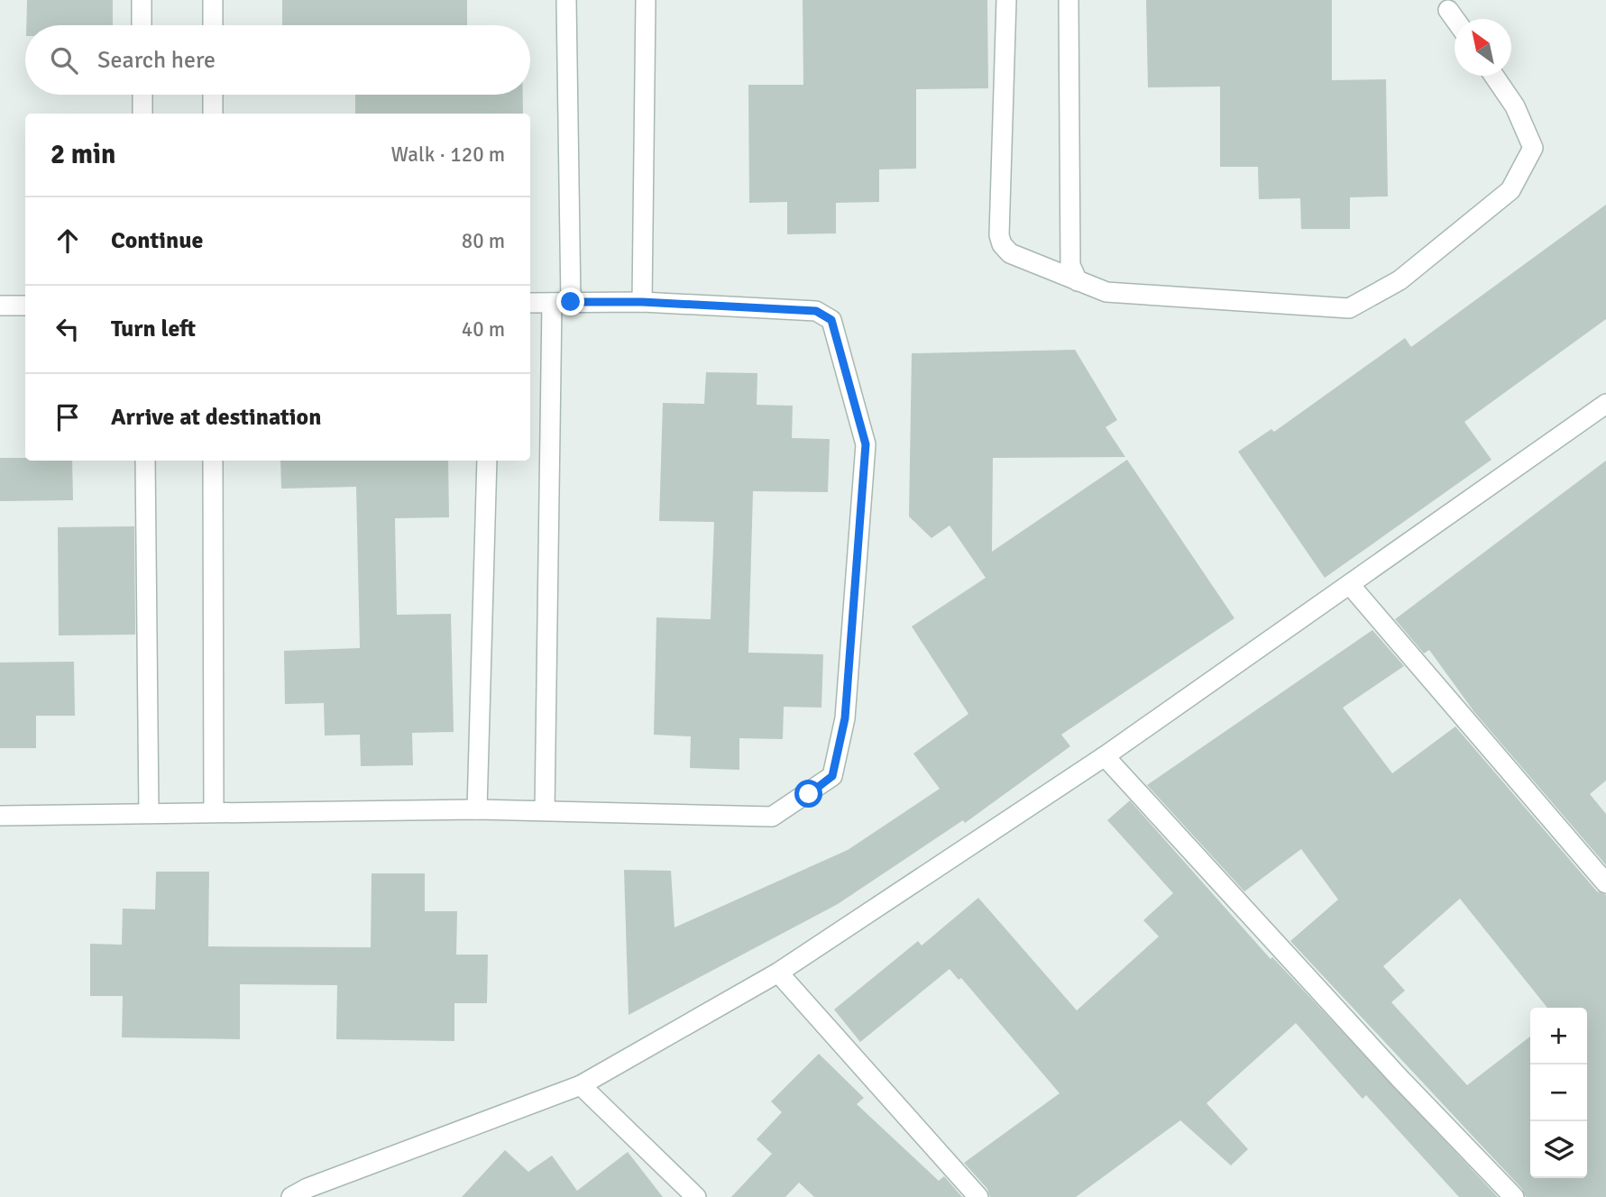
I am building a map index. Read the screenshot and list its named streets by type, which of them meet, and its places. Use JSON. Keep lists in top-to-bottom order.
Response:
{
  "north": "top left",
  "page": {
    "search": "Search here",
    "heading": ["2 min", "Walk · 120 m"],
    "list": [
      ["Continue", "80 m"],
      ["Turn left", "40 m"],
      "Arrive at destination"
    ],
    "map_buttons": ["+", "−"]
  }
}
